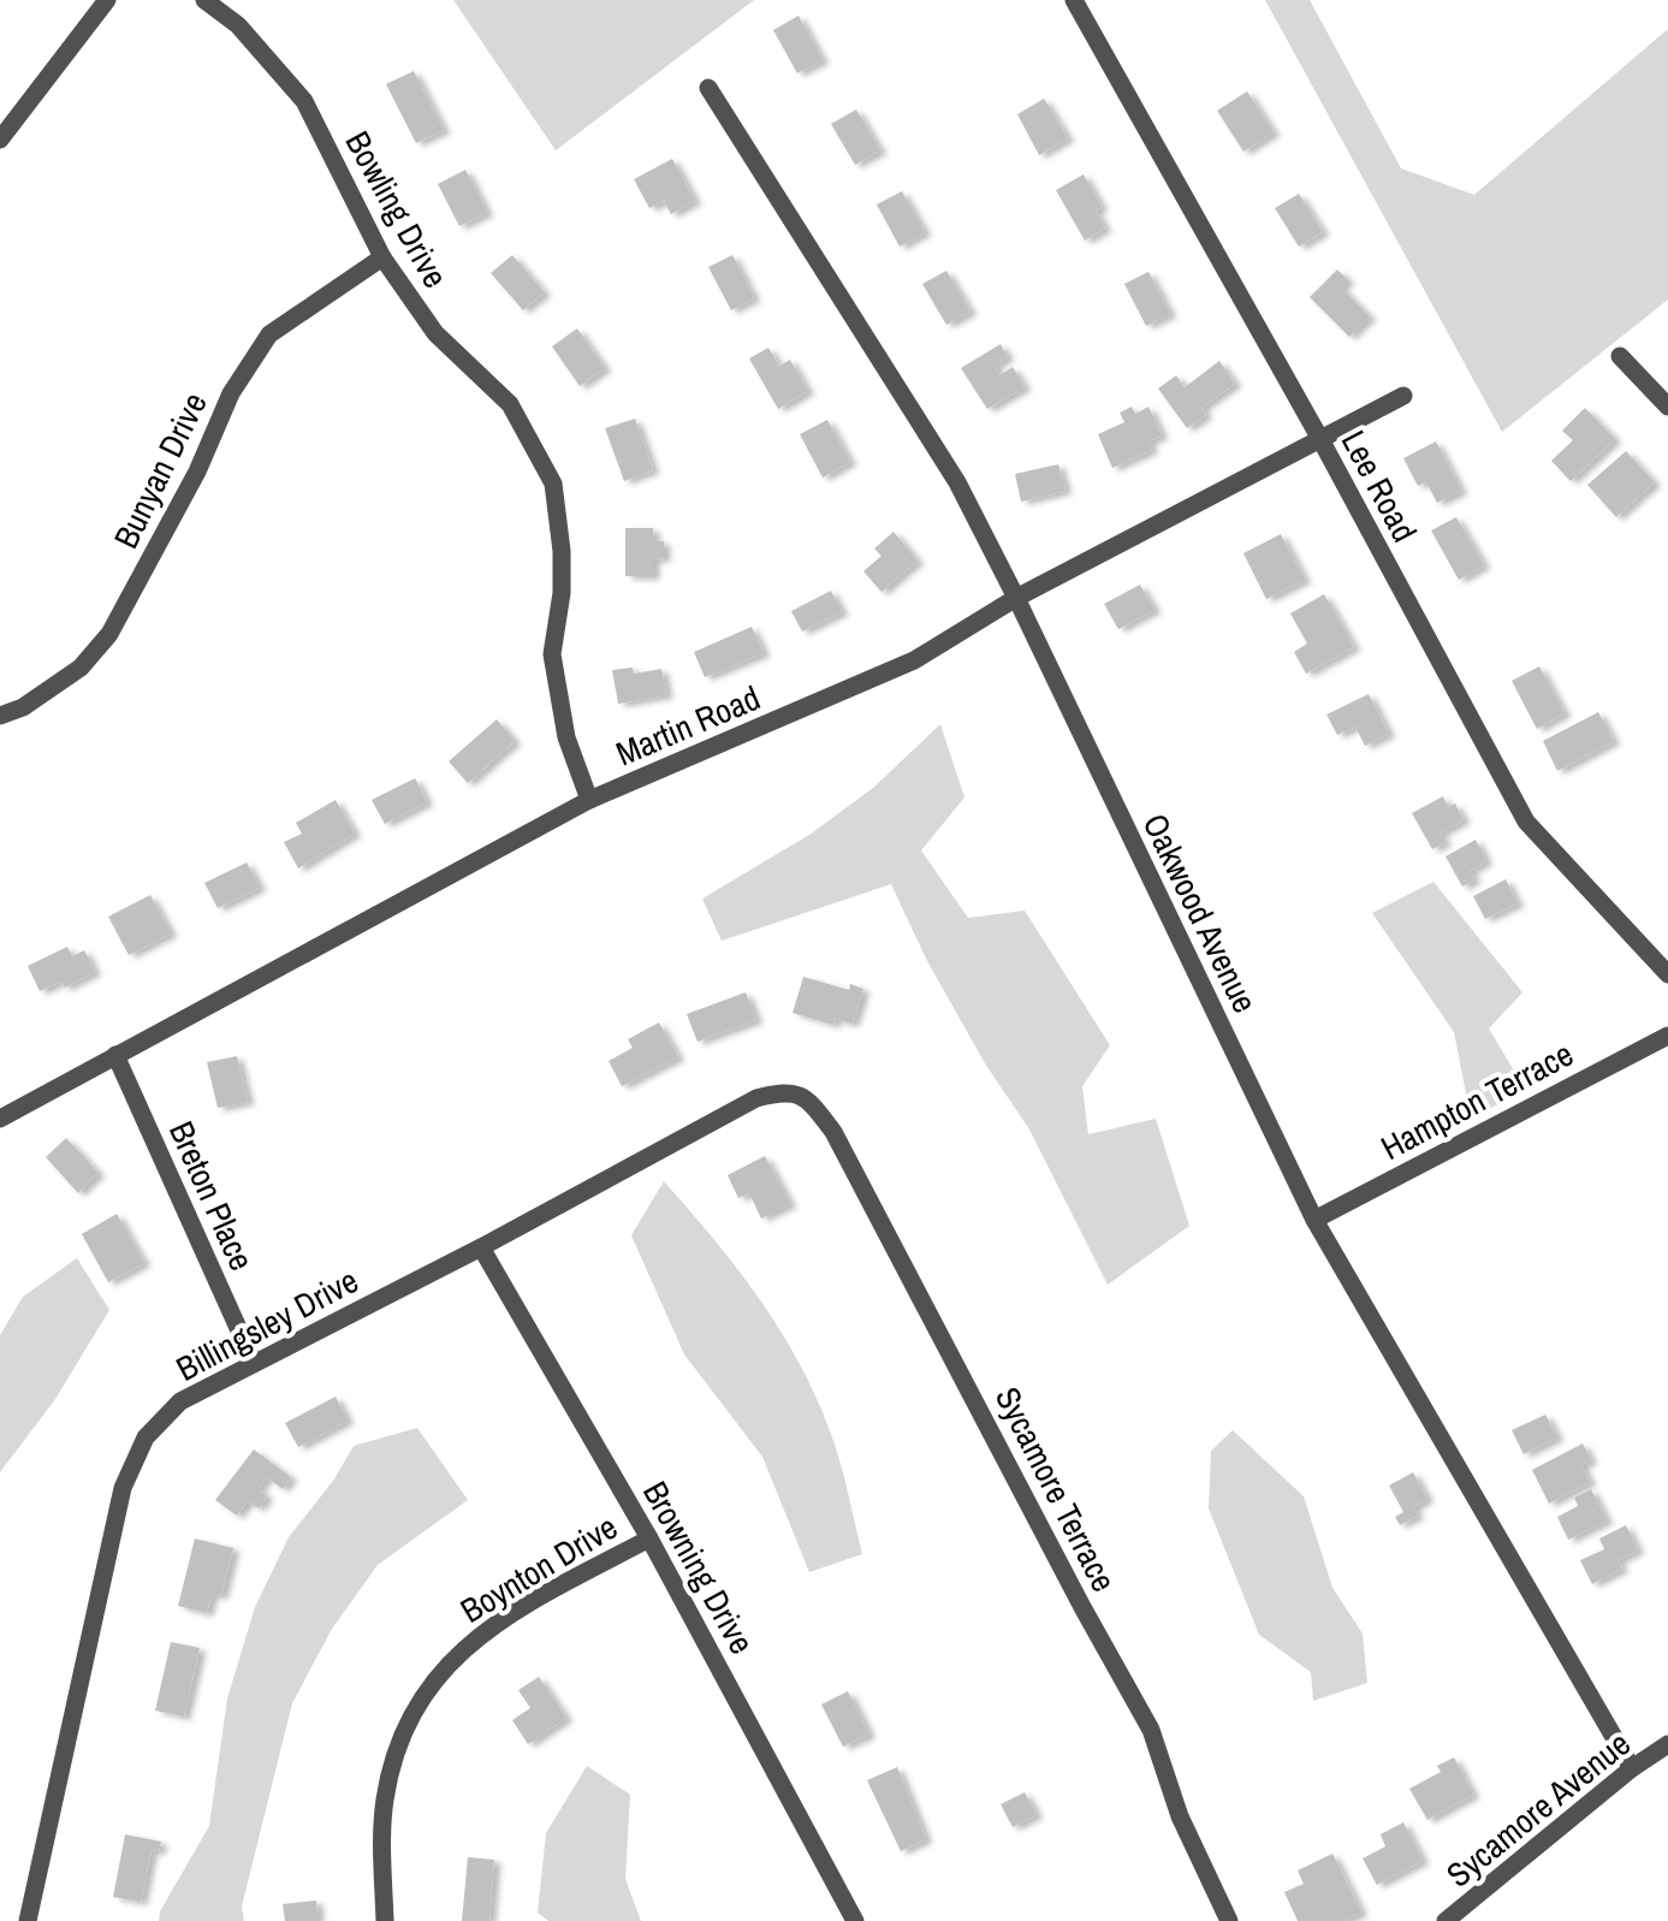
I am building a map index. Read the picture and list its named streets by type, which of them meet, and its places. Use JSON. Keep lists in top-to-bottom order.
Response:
{
  "streets": {
    "street": [
      "Bowling Drive",
      "Bunyan Drive",
      "Lee Road",
      "Martin Road",
      "Oakwood Avenue",
      "Hampton Terrace",
      "Breton Place",
      "Billingsley Drive",
      "Sycamore Terrace",
      "Browning Drive",
      "Boynton Drive",
      "Sycamore Avenue"
    ]
  },
  "crossings": [
    ["Bowling Drive", "Bunyan Drive"],
    ["Bowling Drive", "Martin Road"],
    ["Lee Road", "Martin Road"],
    ["Martin Road", "Oakwood Avenue"],
    ["Martin Road", "Breton Place"],
    ["Oakwood Avenue", "Hampton Terrace"],
    ["Oakwood Avenue", "Sycamore Avenue"],
    ["Breton Place", "Billingsley Drive"],
    ["Billingsley Drive", "Sycamore Terrace"],
    ["Billingsley Drive", "Browning Drive"],
    ["Browning Drive", "Boynton Drive"]
  ]
}
